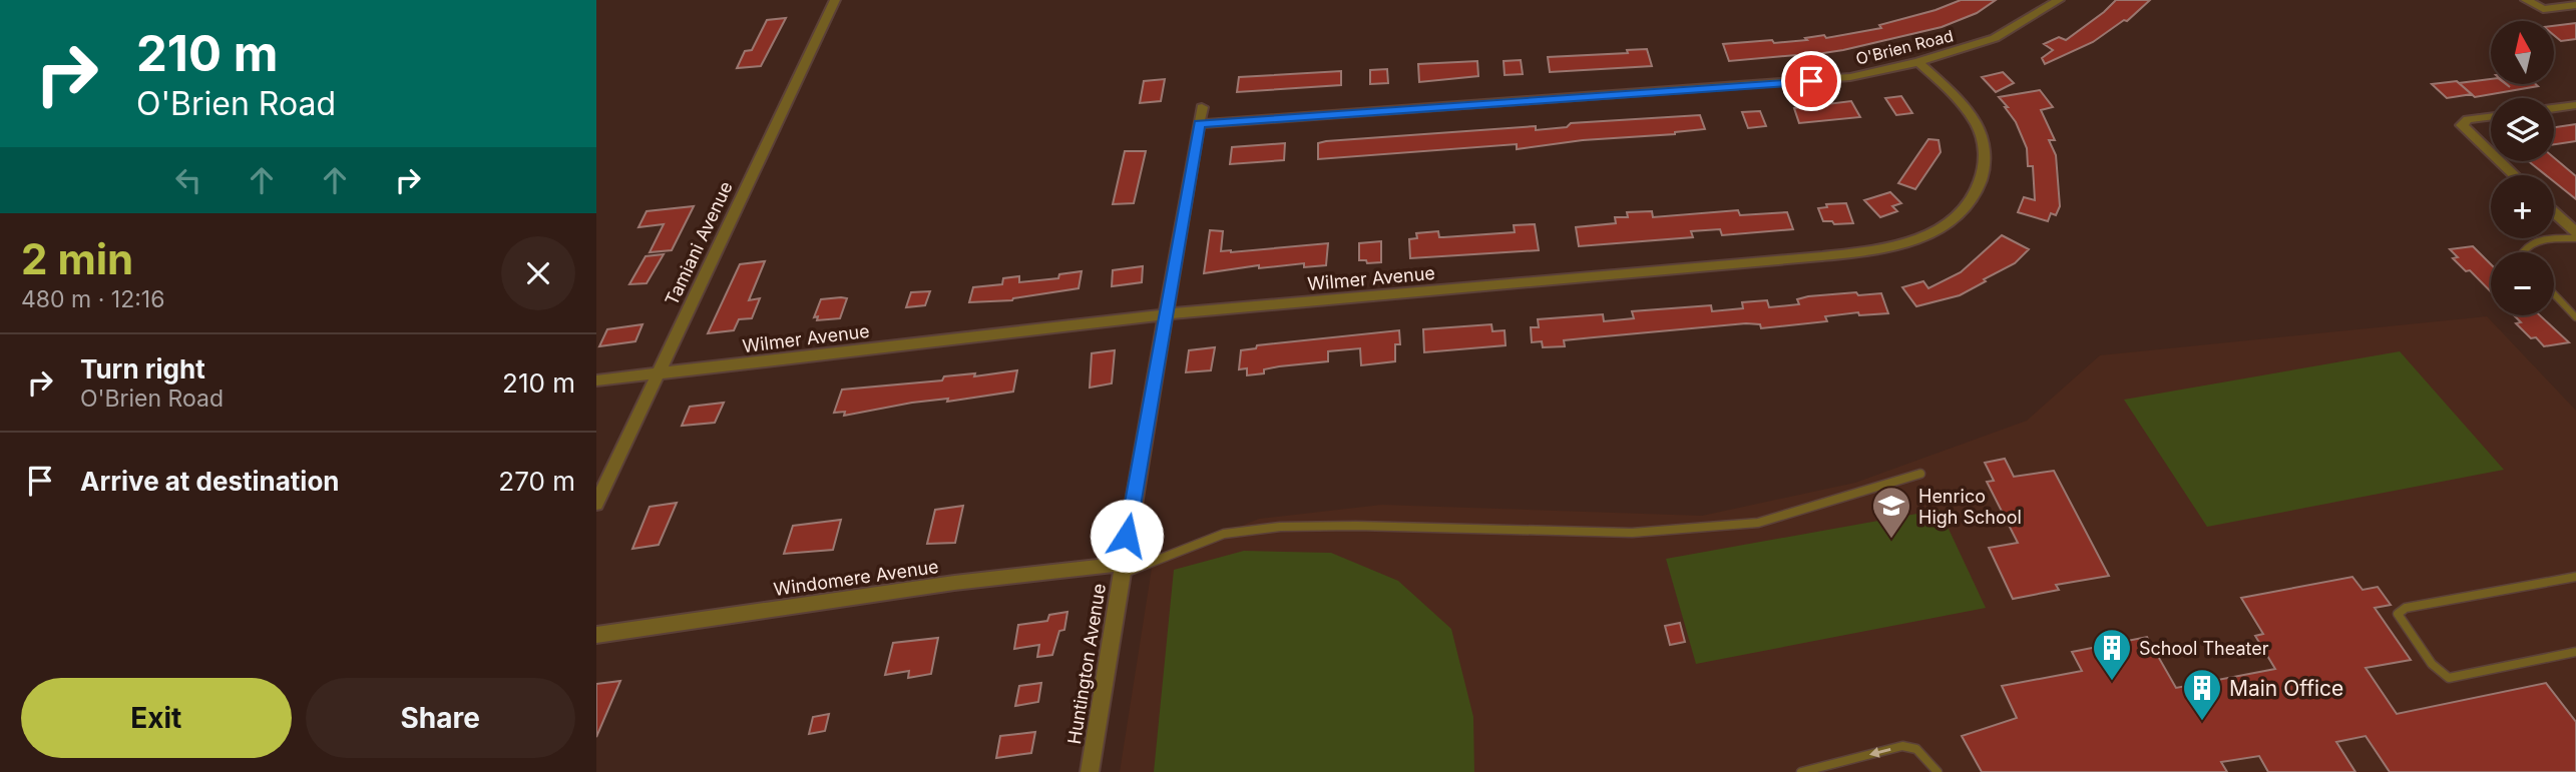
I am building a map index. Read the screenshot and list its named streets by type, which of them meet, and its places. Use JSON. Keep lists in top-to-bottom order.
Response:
{
  "streets": {
    "street": [
      "O'Brien Road",
      "Tamiani Avenue",
      "Wilmer Avenue",
      "Windomere Avenue",
      "Huntington Avenue"
    ]
  },
  "crossings": [
    ["O'Brien Road", "Wilmer Avenue"],
    ["O'Brien Road", "Huntington Avenue"],
    ["Tamiani Avenue", "Wilmer Avenue"],
    ["Wilmer Avenue", "Huntington Avenue"],
    ["Windomere Avenue", "Huntington Avenue"]
  ],
  "places": {
    "school or university": ["Henrico High School"],
    "building": ["School Theater", "Main Office"]
  },
  "north": "top",
  "page": {
    "turn": ["210 m", "O'Brien Road"],
    "map_buttons": ["+", "−"],
    "heading": ["2 min", "480 m · 12:16"],
    "list": [
      {
        "name": "Turn right",
        "note": "O'Brien Road",
        "value": "210 m"
      },
      {
        "name": "Arrive at destination",
        "value": "270 m"
      }
    ],
    "buttons": ["Exit", "Share"]
  }
}
